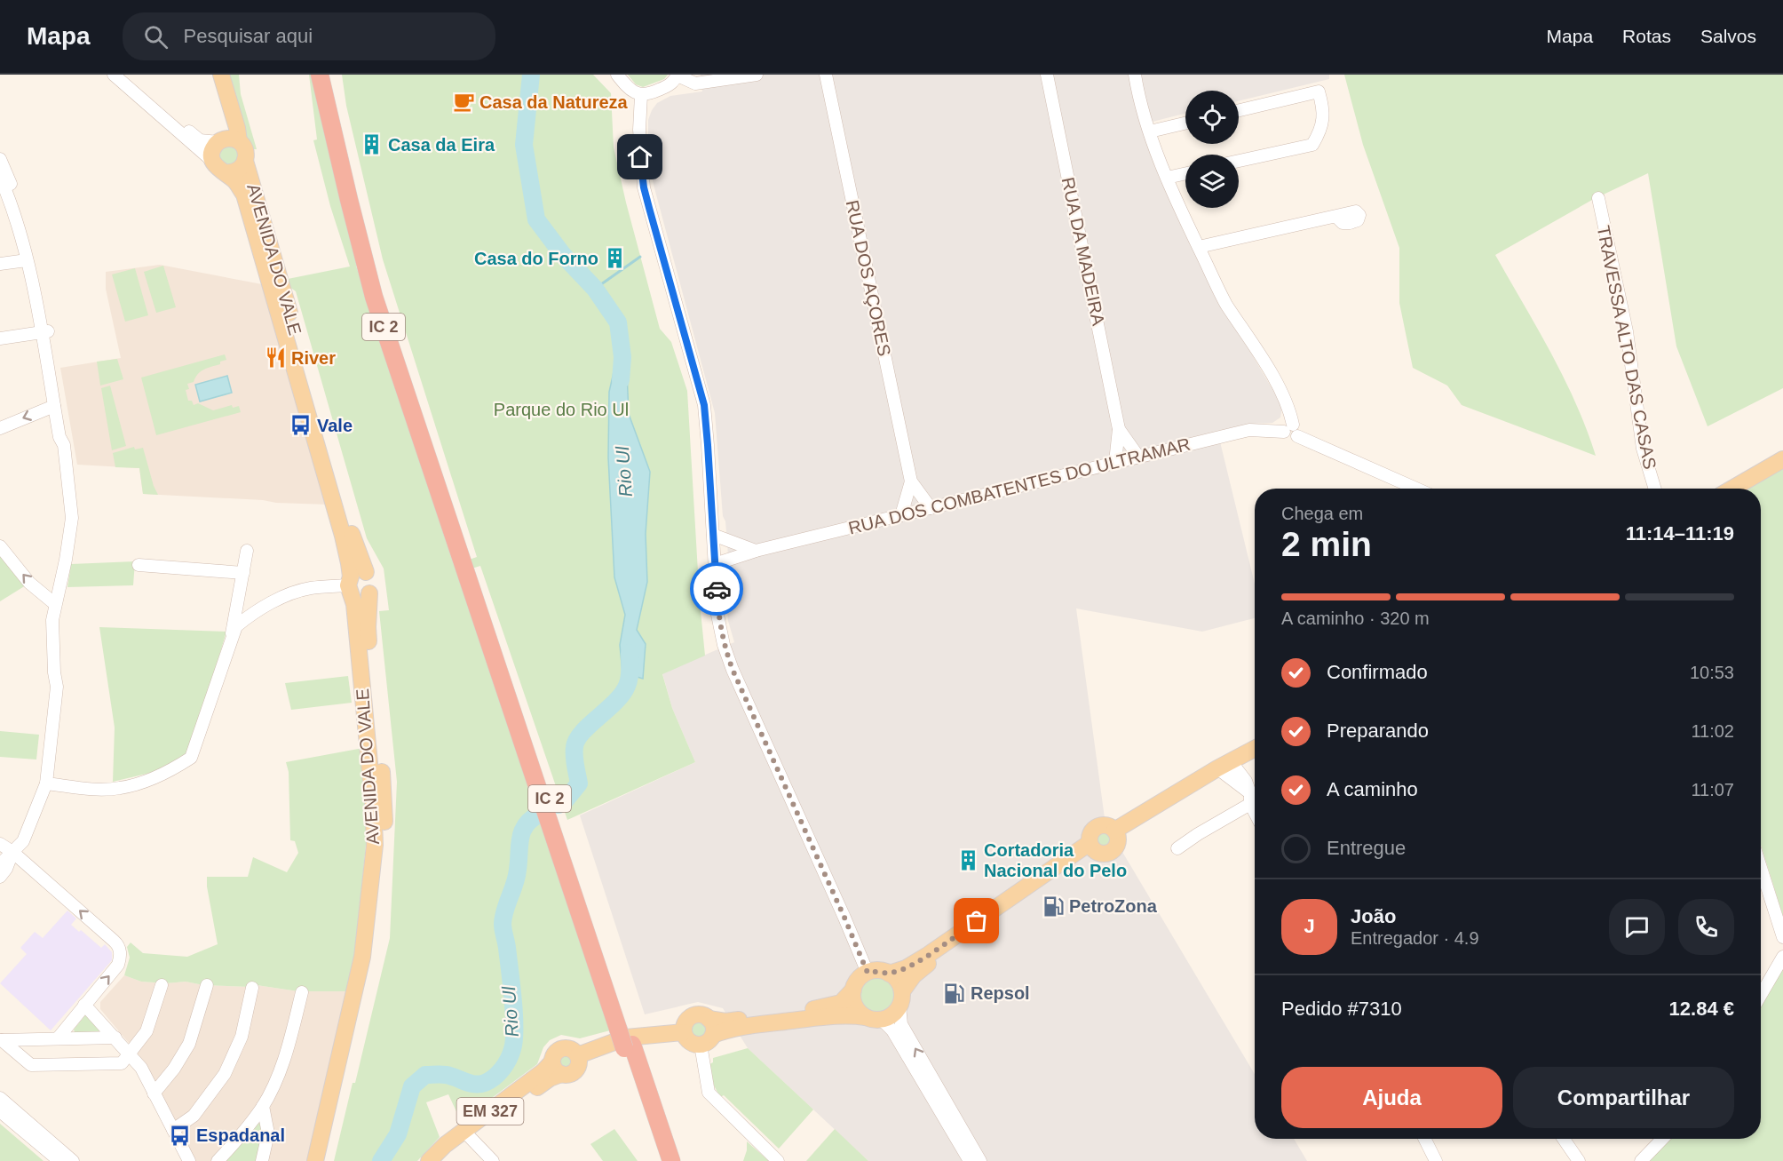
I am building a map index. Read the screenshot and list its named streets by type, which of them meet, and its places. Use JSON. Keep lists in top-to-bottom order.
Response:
{
  "streets": {
    "highway": ["IC 2"],
    "main road": ["AVENIDA DO VALE", "EM 327"],
    "street": [
      "RUA DA MADEIRA",
      "RUA DOS AÇORES",
      "TRAVESSA ALTO DAS CASAS",
      "RUA DOS COMBATENTES DO ULTRAMAR"
    ]
  },
  "crossings": [
    ["RUA DA MADEIRA", "RUA DOS COMBATENTES DO ULTRAMAR"],
    ["RUA DOS AÇORES", "RUA DOS COMBATENTES DO ULTRAMAR"]
  ],
  "water": ["Rio Ul"],
  "parks": ["Parque do Rio Ul"],
  "places": {
    "cafe": ["Casa da Natureza"],
    "building": ["Casa da Eira", "Casa do Forno", "Cortadoria Nacional do Pelo"],
    "restaurant": ["River"],
    "bus stop": ["Vale", "Espadanal"],
    "fuel station": ["PetroZona", "Repsol"]
  },
  "page": {
    "header": "Mapa",
    "search": "Pesquisar aqui",
    "nav": ["Mapa", "Rotas", "Salvos"],
    "heading": ["2 min", "Chega em", "11:14–11:19"],
    "panel": [
      "João",
      "Entregador · 4.9",
      "Pedido #7310",
      "12.84 €"
    ],
    "bar": "A caminho · 320 m",
    "list": [
      ["Confirmado", "10:53"],
      ["Preparando", "11:02"],
      ["A caminho", "11:07"],
      "Entregue"
    ],
    "round": "J",
    "buttons": ["Ajuda", "Compartilhar"]
  }
}
